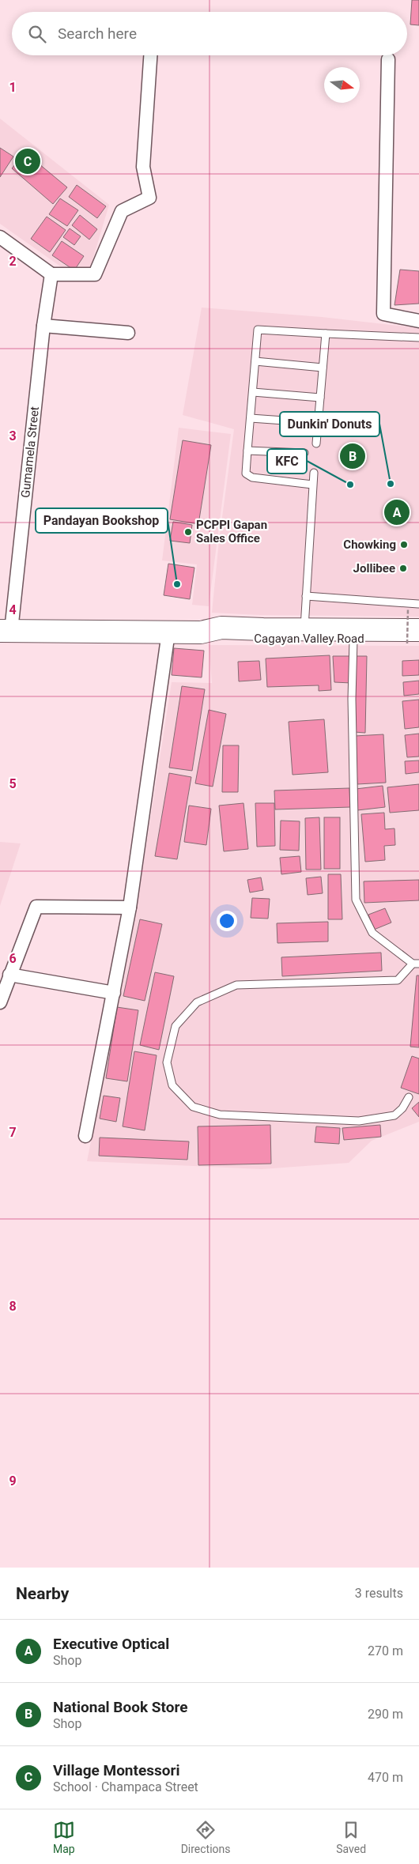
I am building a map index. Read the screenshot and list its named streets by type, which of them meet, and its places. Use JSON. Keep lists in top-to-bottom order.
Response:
{
  "streets": {
    "highway": ["Cagayan Valley Road"],
    "street": ["Gumamela Street"]
  },
  "crossings": [
    ["Gumamela Street", "Cagayan Valley Road"]
  ],
  "places": [
    "Dunkin' Donuts",
    "KFC",
    "PCPPI Gapan Sales Office",
    "Chowking",
    "Jollibee",
    "Pandayan Bookshop"
  ],
  "north": "right",
  "page": {
    "search": "Search here",
    "pins": ["C", "B", "A"],
    "heading": ["Nearby", "3 results"],
    "list": [
      {
        "mark": "A",
        "name": "Executive Optical",
        "note": "Shop",
        "value": "270 m"
      },
      {
        "mark": "B",
        "name": "National Book Store",
        "note": "Shop",
        "value": "290 m"
      },
      {
        "mark": "C",
        "name": "Village Montessori",
        "note": "School · Champaca Street",
        "value": "470 m"
      }
    ],
    "nav": ["Map", "Directions", "Saved"]
  },
  "grid": {
    "rows": [
      "1",
      "2",
      "3",
      "4",
      "5",
      "6",
      "7",
      "8",
      "9"
    ]
  }
}
